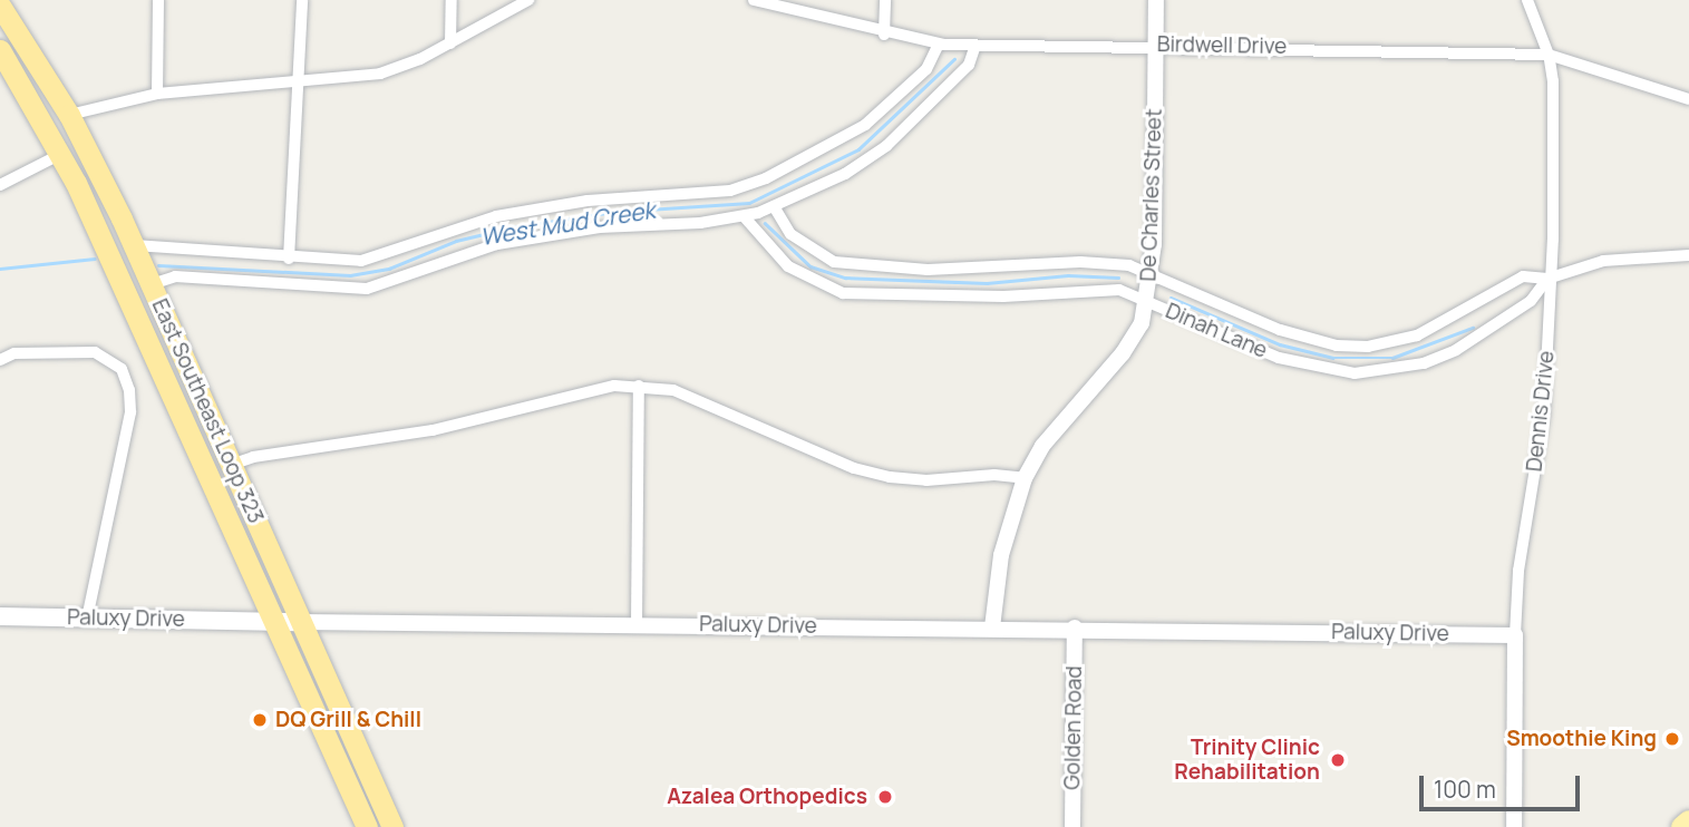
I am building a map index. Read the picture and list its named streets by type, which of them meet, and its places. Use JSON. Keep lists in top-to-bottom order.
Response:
{
  "streets": {
    "highway": ["East Southeast Loop 323"],
    "main road": ["Paluxy Drive"],
    "street": [
      "Birdwell Drive",
      "De Charles Street",
      "Dinah Lane",
      "Dennis Drive",
      "Golden Road"
    ]
  },
  "crossings": [
    ["Birdwell Drive", "De Charles Street"],
    ["Birdwell Drive", "Dennis Drive"],
    ["De Charles Street", "Dinah Lane"],
    ["De Charles Street", "Paluxy Drive"],
    ["Dinah Lane", "Dennis Drive"],
    ["East Southeast Loop 323", "Paluxy Drive"],
    ["Dennis Drive", "Paluxy Drive"],
    ["Paluxy Drive", "Golden Road"]
  ],
  "water": ["West Mud Creek"],
  "places": [
    "DQ Grill & Chill",
    "Smoothie King",
    "Trinity Clinic Rehabilitation",
    "Azalea Orthopedics"
  ],
  "scale_bar": "100 m"
}
